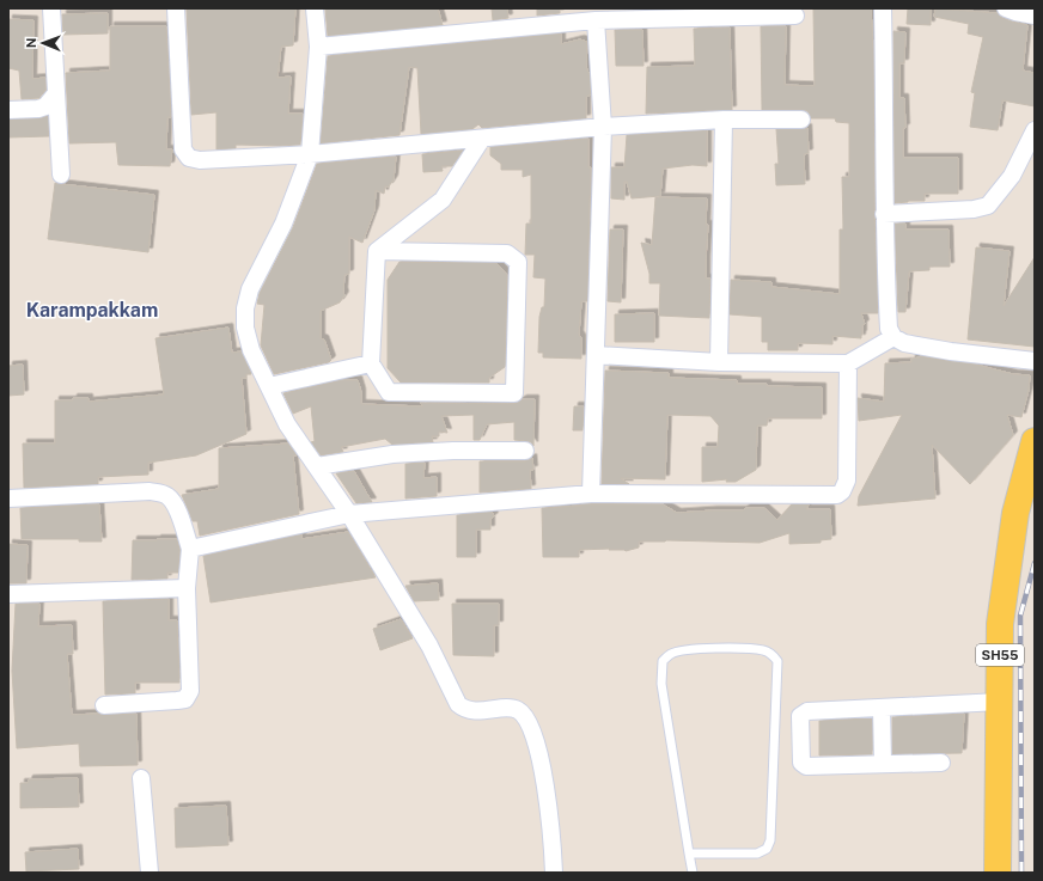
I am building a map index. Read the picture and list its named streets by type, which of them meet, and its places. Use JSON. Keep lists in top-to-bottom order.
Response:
{
  "streets": {
    "main road": ["SH55"]
  },
  "districts": ["Karampakkam"],
  "north": "left"
}
